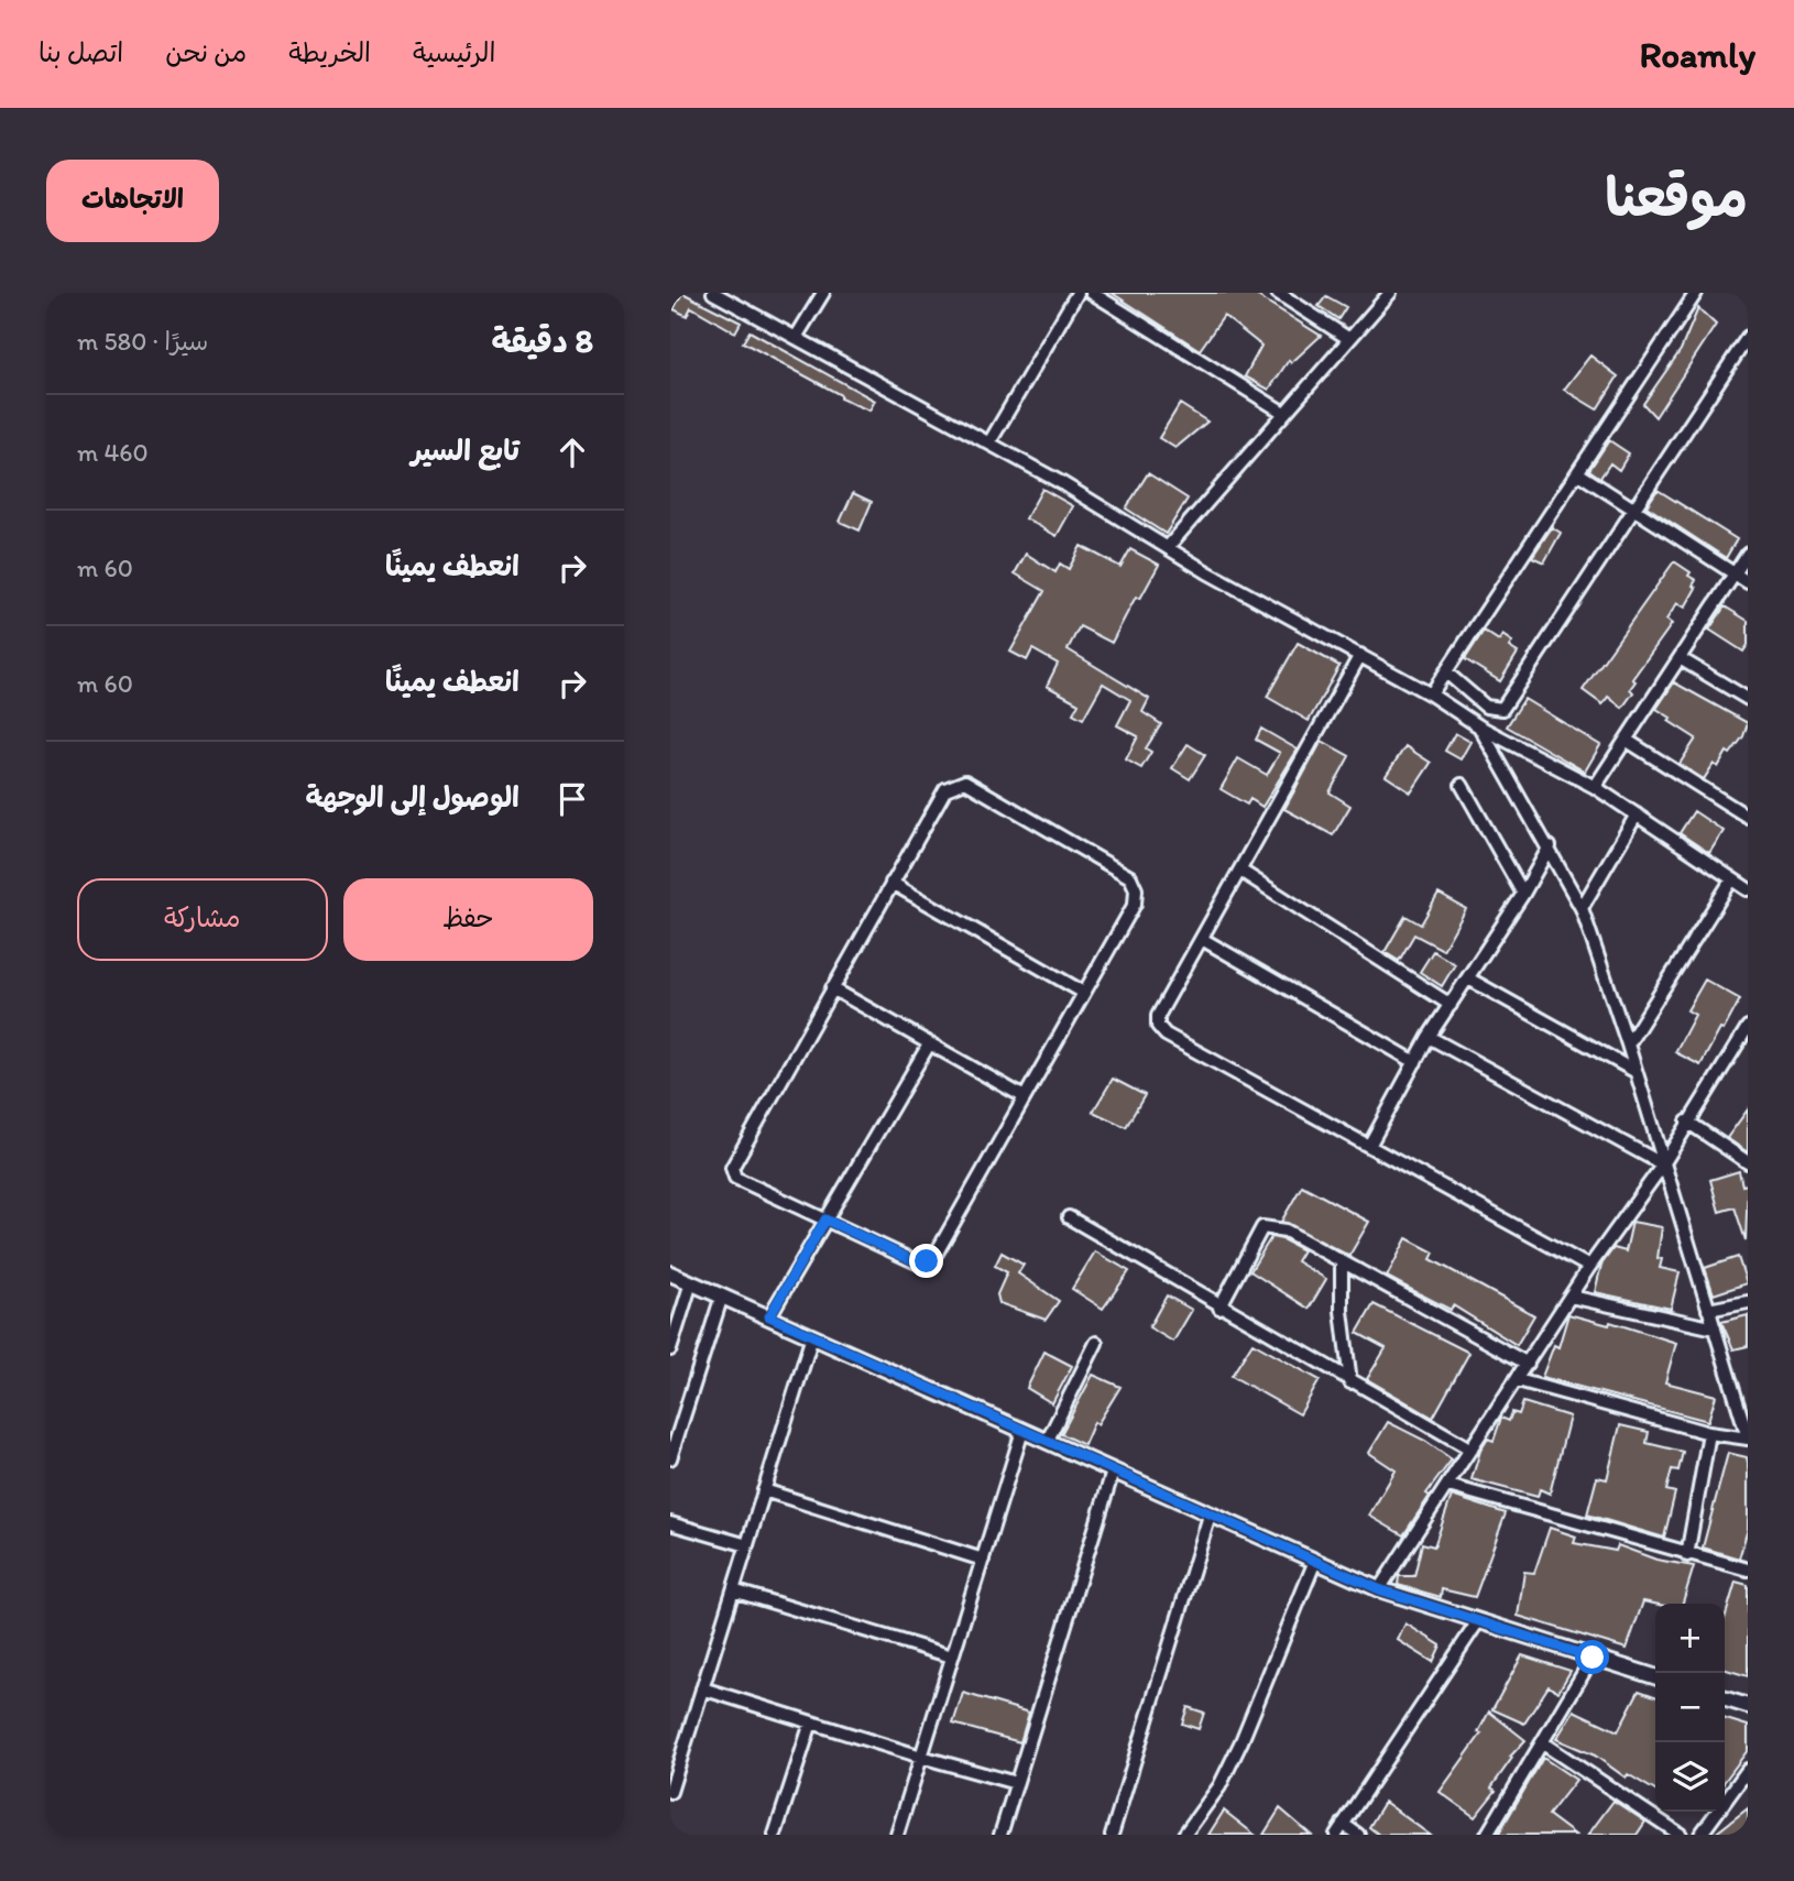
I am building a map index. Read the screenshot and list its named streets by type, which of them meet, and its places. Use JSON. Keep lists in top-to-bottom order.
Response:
{
  "page": {
    "header": "Roamly",
    "nav": [
      "الرئيسية",
      "الخريطة",
      "من نحن",
      "اتصل بنا"
    ],
    "title": "موقعنا",
    "buttons": [
      "الاتجاهات",
      ["حفظ", "مشاركة"]
    ],
    "heading": ["8 دقيقة", "سيرًا · 580 m"],
    "list": [
      ["تابع السير", "460 m"],
      ["انعطف يمينًا", "60 m"],
      ["انعطف يمينًا", "60 m"],
      "الوصول إلى الوجهة"
    ],
    "map_buttons": ["+", "−"]
  }
}
